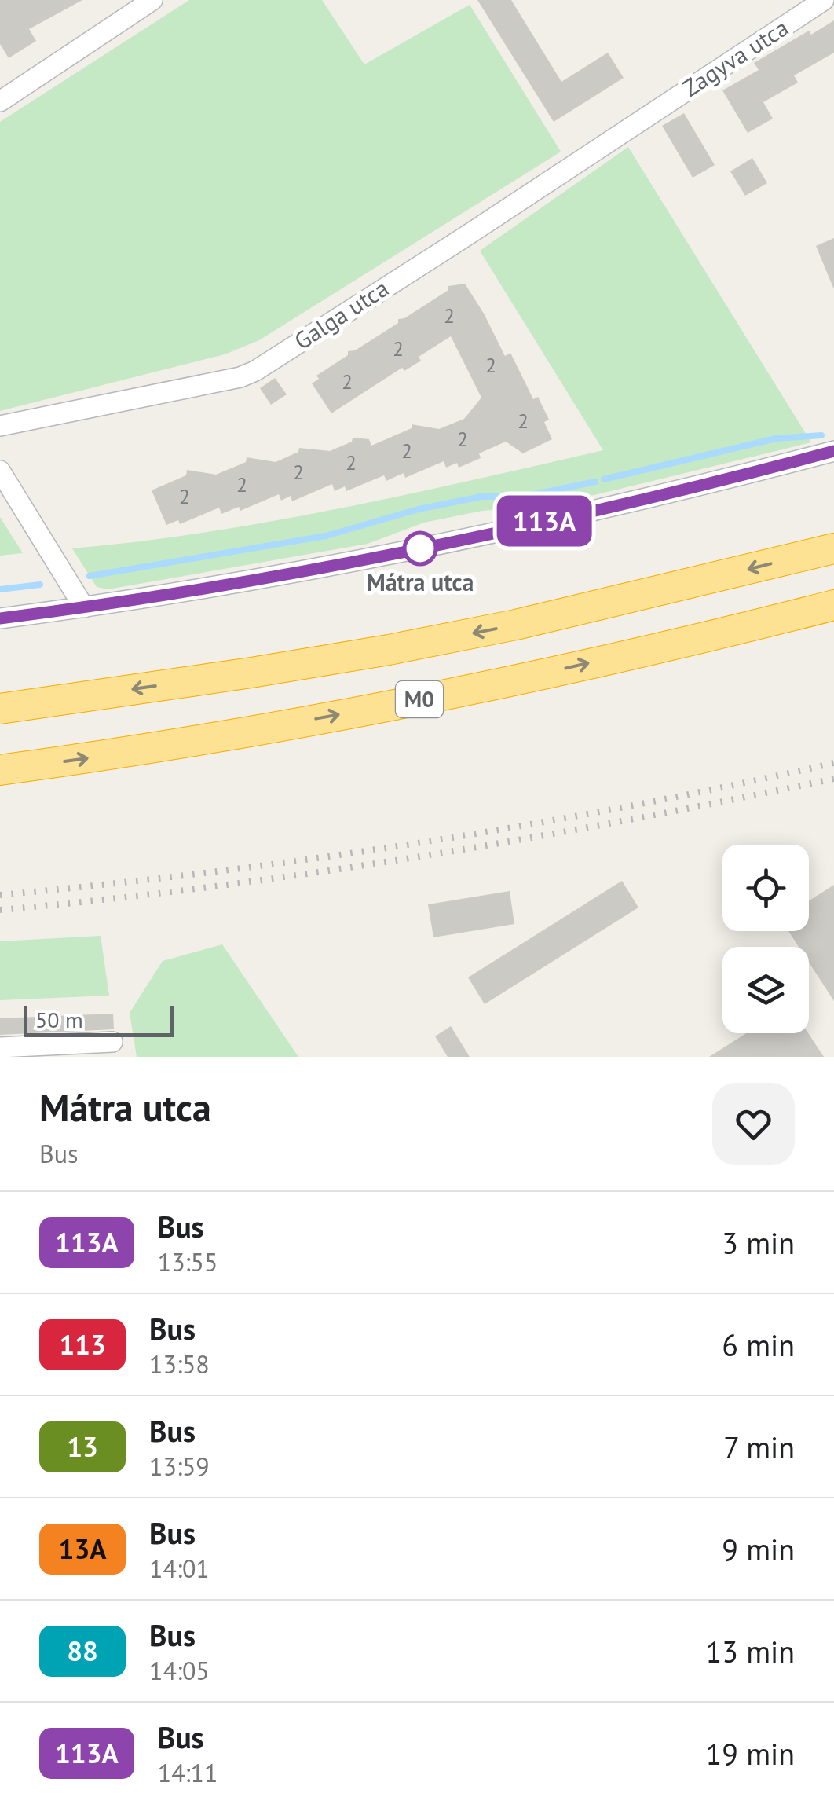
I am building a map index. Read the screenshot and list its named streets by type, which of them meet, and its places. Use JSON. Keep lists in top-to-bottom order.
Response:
{
  "streets": {
    "highway": ["M0"],
    "street": ["Zagyva utca", "Galga utca"]
  },
  "crossings": [
    ["Zagyva utca", "Galga utca"]
  ],
  "places": ["Mátra utca"],
  "lines": ["bus line 113A"],
  "house_numbers": [
    "2",
    "2",
    "2",
    "2",
    "2",
    "2",
    "2",
    "2",
    "2",
    "2",
    "2"
  ],
  "scale_bar": "50 m",
  "page": {
    "on_map": "113A",
    "scale": "50 m",
    "heading": ["Mátra utca", "Bus"],
    "list": [
      {
        "mark": "113A",
        "name": "Bus",
        "note": "13:55",
        "value": "3 min"
      },
      {
        "mark": "113",
        "name": "Bus",
        "note": "13:58",
        "value": "6 min"
      },
      {
        "mark": "13",
        "name": "Bus",
        "note": "13:59",
        "value": "7 min"
      },
      {
        "mark": "13A",
        "name": "Bus",
        "note": "14:01",
        "value": "9 min"
      },
      {
        "mark": "88",
        "name": "Bus",
        "note": "14:05",
        "value": "13 min"
      },
      {
        "mark": "113A",
        "name": "Bus",
        "note": "14:11",
        "value": "19 min"
      }
    ]
  }
}
